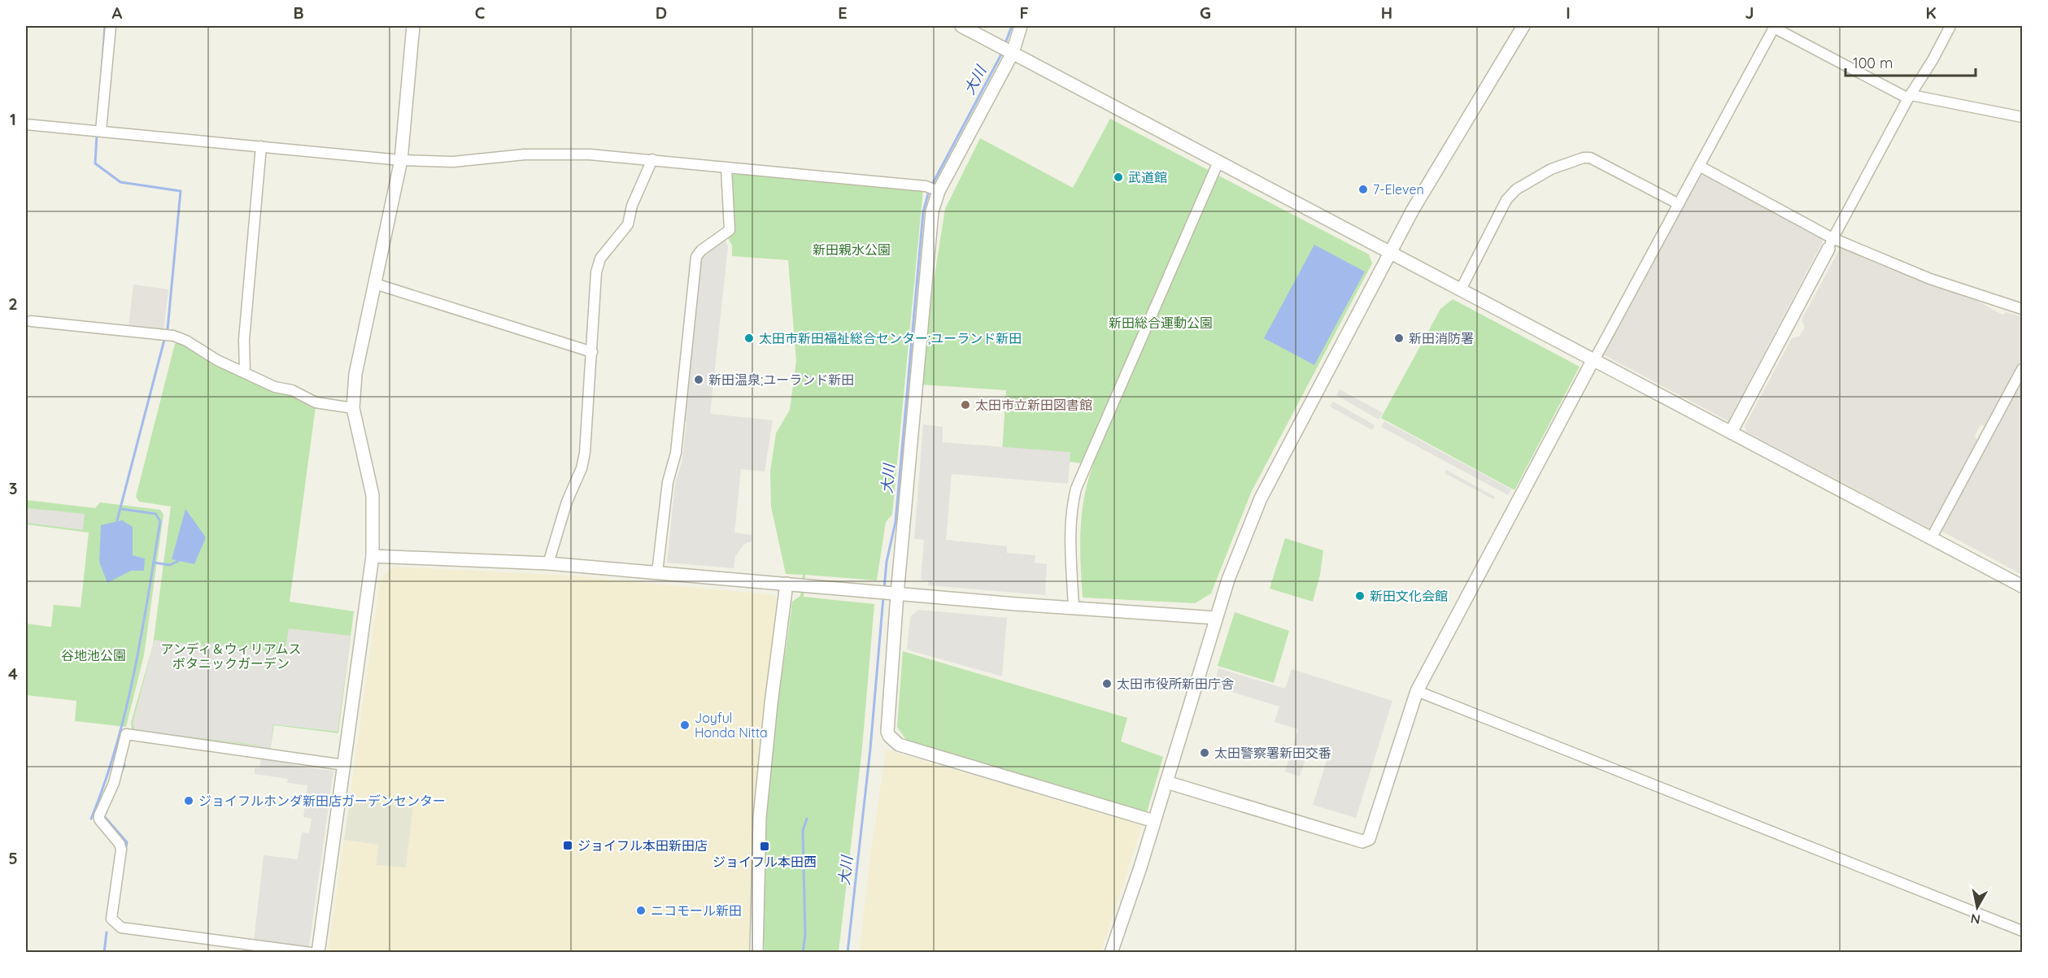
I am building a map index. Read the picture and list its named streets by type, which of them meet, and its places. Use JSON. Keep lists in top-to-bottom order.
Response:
{
  "water": ["大川"],
  "parks": [
    "新田親水公園",
    "新田総合運動公園",
    "アンディ＆ウィリアムス ボタニックガーデン",
    "谷地池公園"
  ],
  "places": {
    "other": [
      "武道館",
      "7-Eleven",
      "太田市新田福祉総合センター;ユーランド新田",
      "新田消防署",
      "新田温泉;ユーランド新田",
      "太田市立新田図書館",
      "新田文化会館",
      "太田市役所新田庁舎",
      "Joyful Honda Nitta",
      "太田警察署新田交番",
      "ジョイフルホンダ新田店ガーデンセンター",
      "ニコモール新田"
    ],
    "transit": ["ジョイフル本田新田店", "ジョイフル本田西"]
  },
  "scale_bar": "100 m",
  "north": "bottom",
  "grid": {
    "columns": [
      "A",
      "B",
      "C",
      "D",
      "E",
      "F",
      "G",
      "H",
      "I",
      "J",
      "K"
    ],
    "rows": [
      "1",
      "2",
      "3",
      "4",
      "5"
    ]
  }
}
